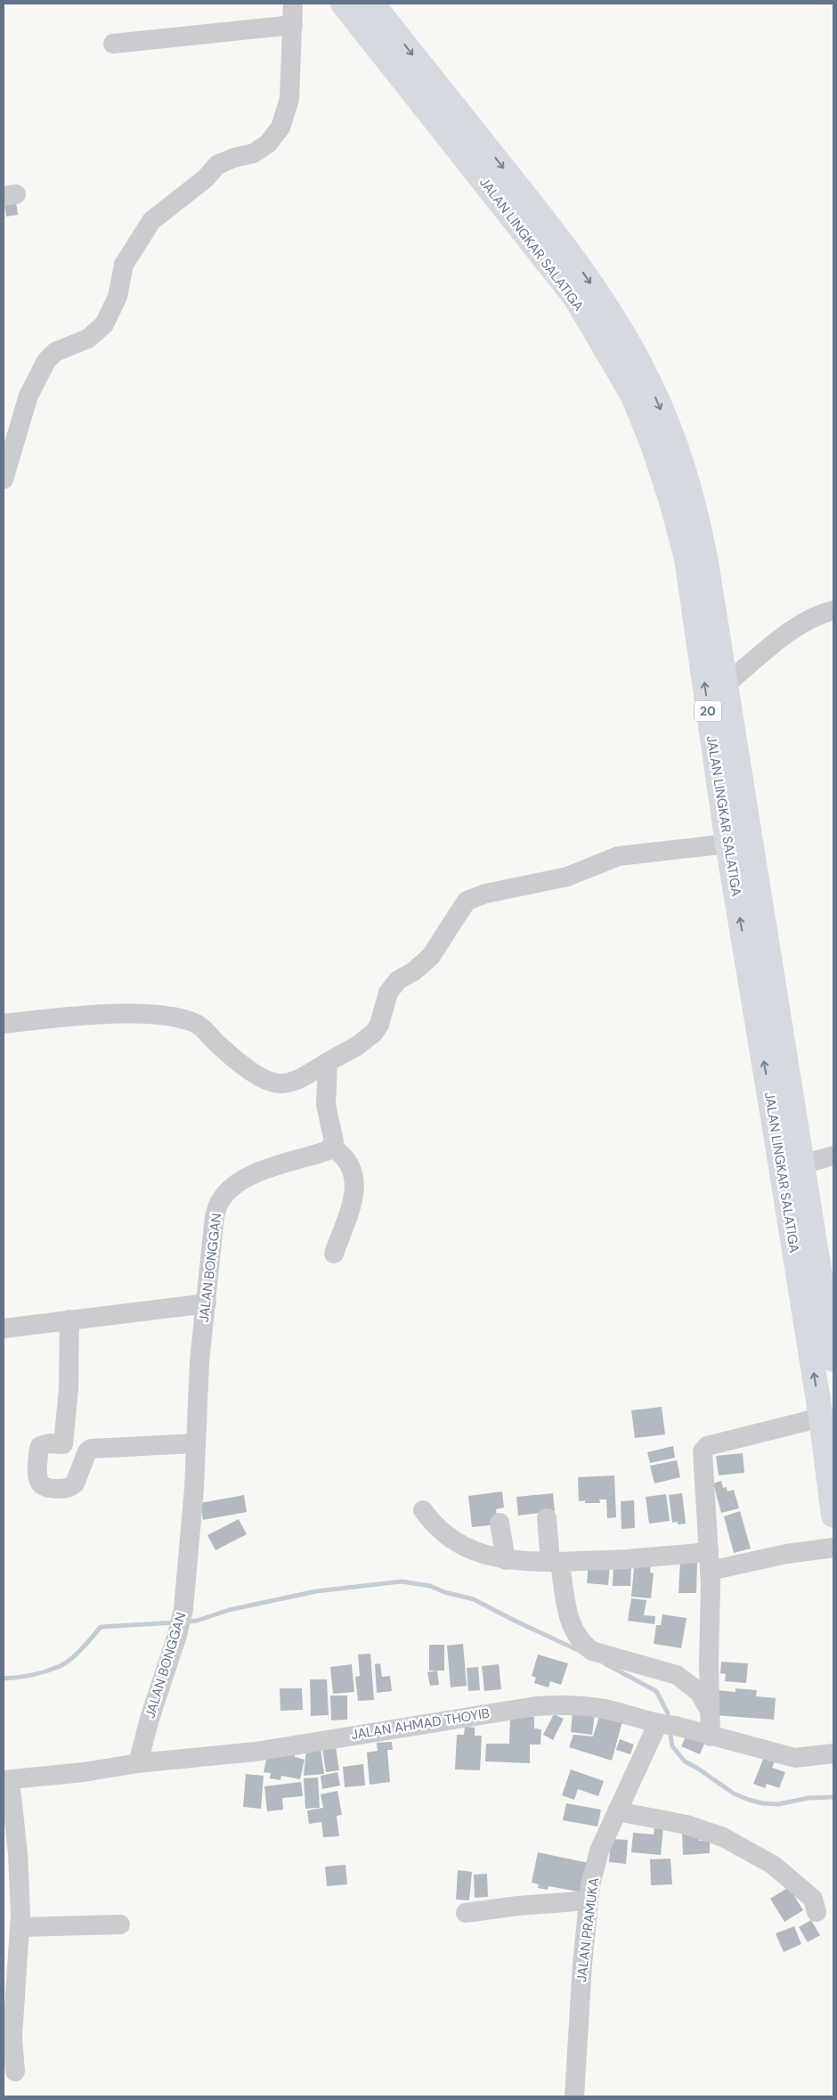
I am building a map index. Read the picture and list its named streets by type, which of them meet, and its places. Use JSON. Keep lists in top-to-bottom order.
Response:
{
  "streets": {
    "highway": ["JALAN LINGKAR SALATIGA", "20"],
    "street": ["JALAN BONGGAN", "JALAN AHMAD THOYIB", "JALAN PRAMUKA"]
  },
  "crossings": [
    ["JALAN BONGGAN", "JALAN AHMAD THOYIB"],
    ["JALAN AHMAD THOYIB", "JALAN PRAMUKA"]
  ]
}
